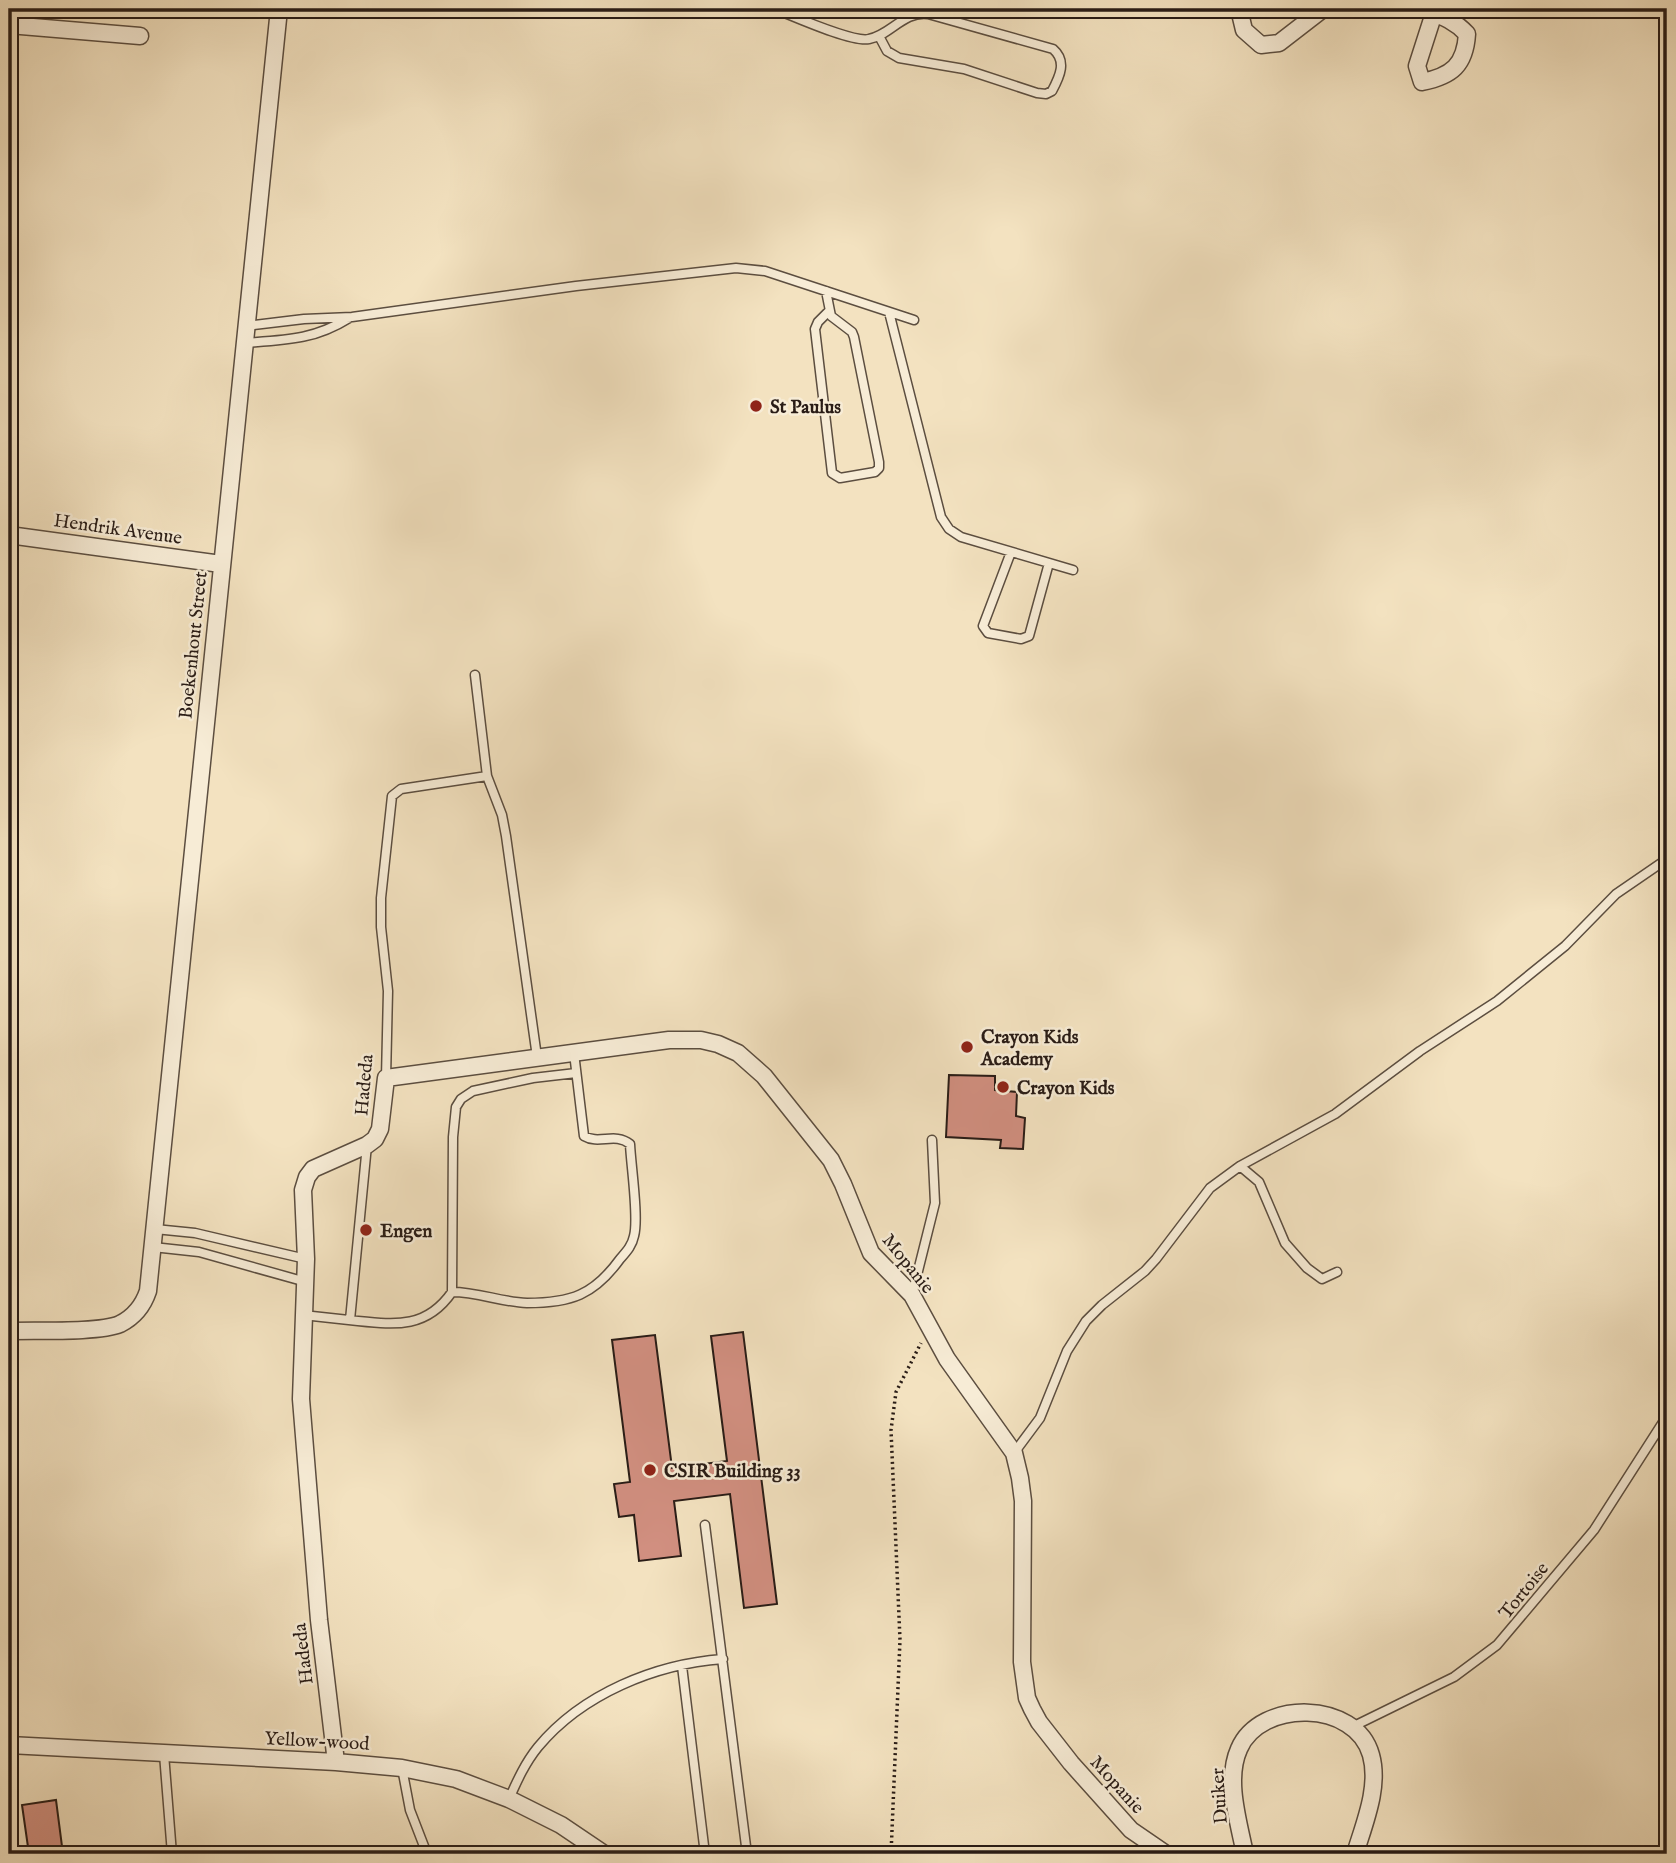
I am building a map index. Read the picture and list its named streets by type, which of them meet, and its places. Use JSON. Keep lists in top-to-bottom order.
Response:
{
  "streets": {
    "street": [
      "Hendrik Avenue",
      "Boekenhout Street",
      "Hadeda",
      "Mopanie",
      "Yellow-wood",
      "Duiker"
    ],
    "lane": ["Tortoise"]
  },
  "crossings": [
    ["Hendrik Avenue", "Boekenhout Street"],
    ["Hadeda", "Mopanie"],
    ["Hadeda", "Yellow-wood"],
    ["Tortoise", "Duiker"]
  ],
  "places": [
    "St Paulus",
    "Crayon Kids Academy",
    "Crayon Kids",
    "Engen",
    "CSIR Building 33"
  ]
}
